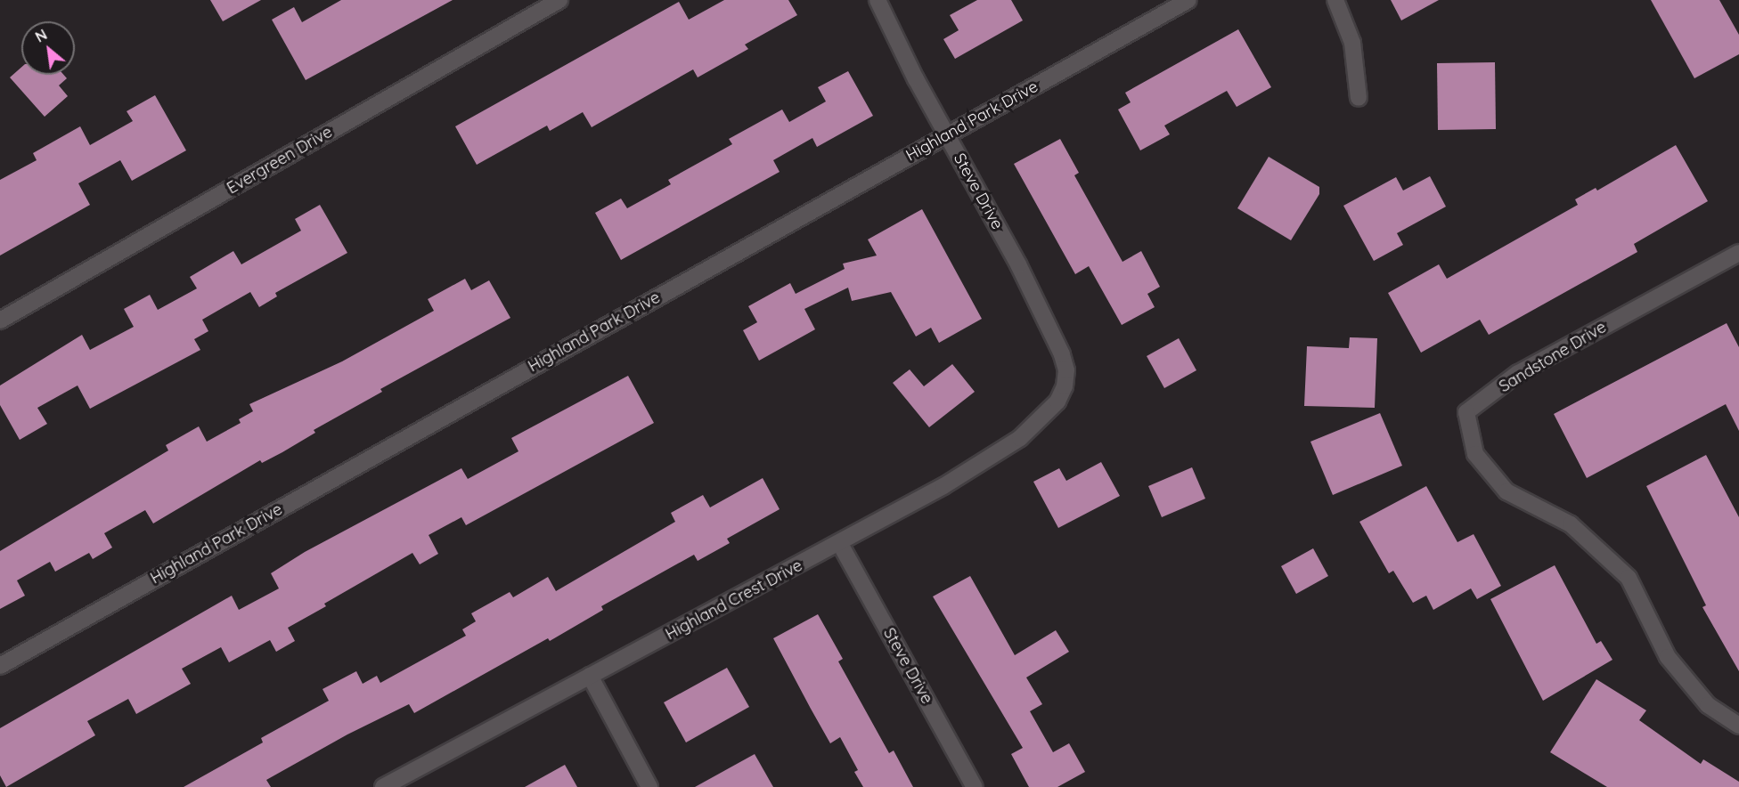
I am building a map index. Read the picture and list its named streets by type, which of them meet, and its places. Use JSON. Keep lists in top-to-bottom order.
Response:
{
  "streets": {
    "street": [
      "Highland Park Drive",
      "Evergreen Drive",
      "Steve Drive",
      "Sandstone Drive",
      "Highland Crest Drive"
    ]
  },
  "crossings": [
    ["Highland Park Drive", "Steve Drive"],
    ["Steve Drive", "Highland Crest Drive"]
  ],
  "north": "top left"
}
